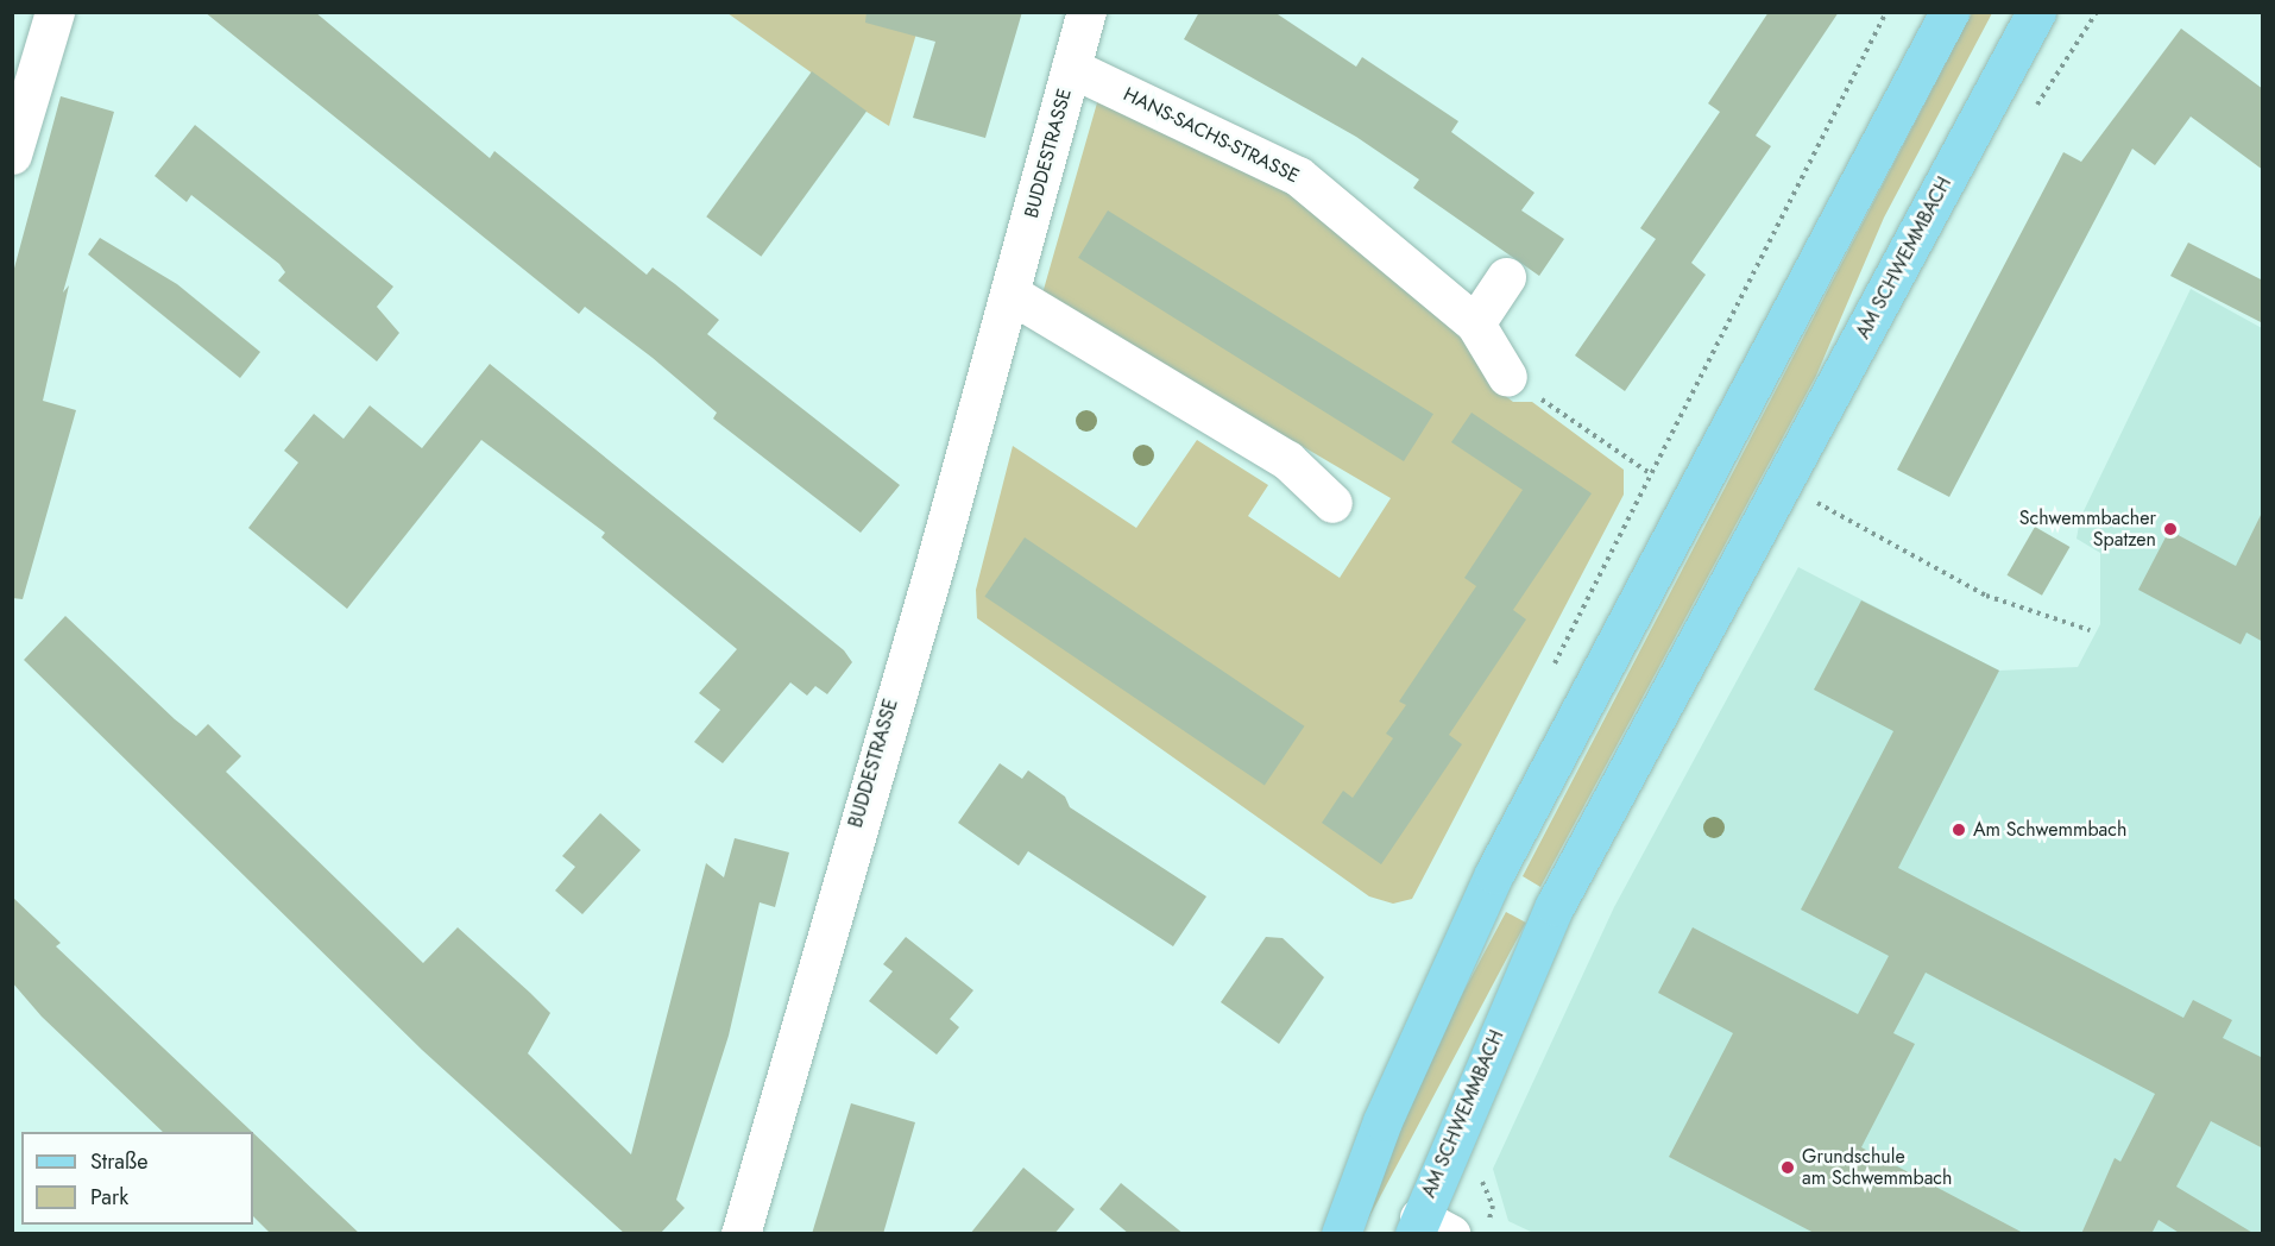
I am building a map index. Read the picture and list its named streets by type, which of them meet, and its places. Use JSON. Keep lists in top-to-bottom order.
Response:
{
  "streets": {
    "main road": ["AM SCHWEMMBACH"],
    "street": ["HANS-SACHS-STRASSE", "BUDDESTRASSE"]
  },
  "crossings": [
    ["HANS-SACHS-STRASSE", "BUDDESTRASSE"]
  ],
  "places": ["Schwemmbacher Spatzen", "Am Schwemmbach", "Grundschule am Schwemmbach"],
  "legend": ["Straße", "Park"]
}
